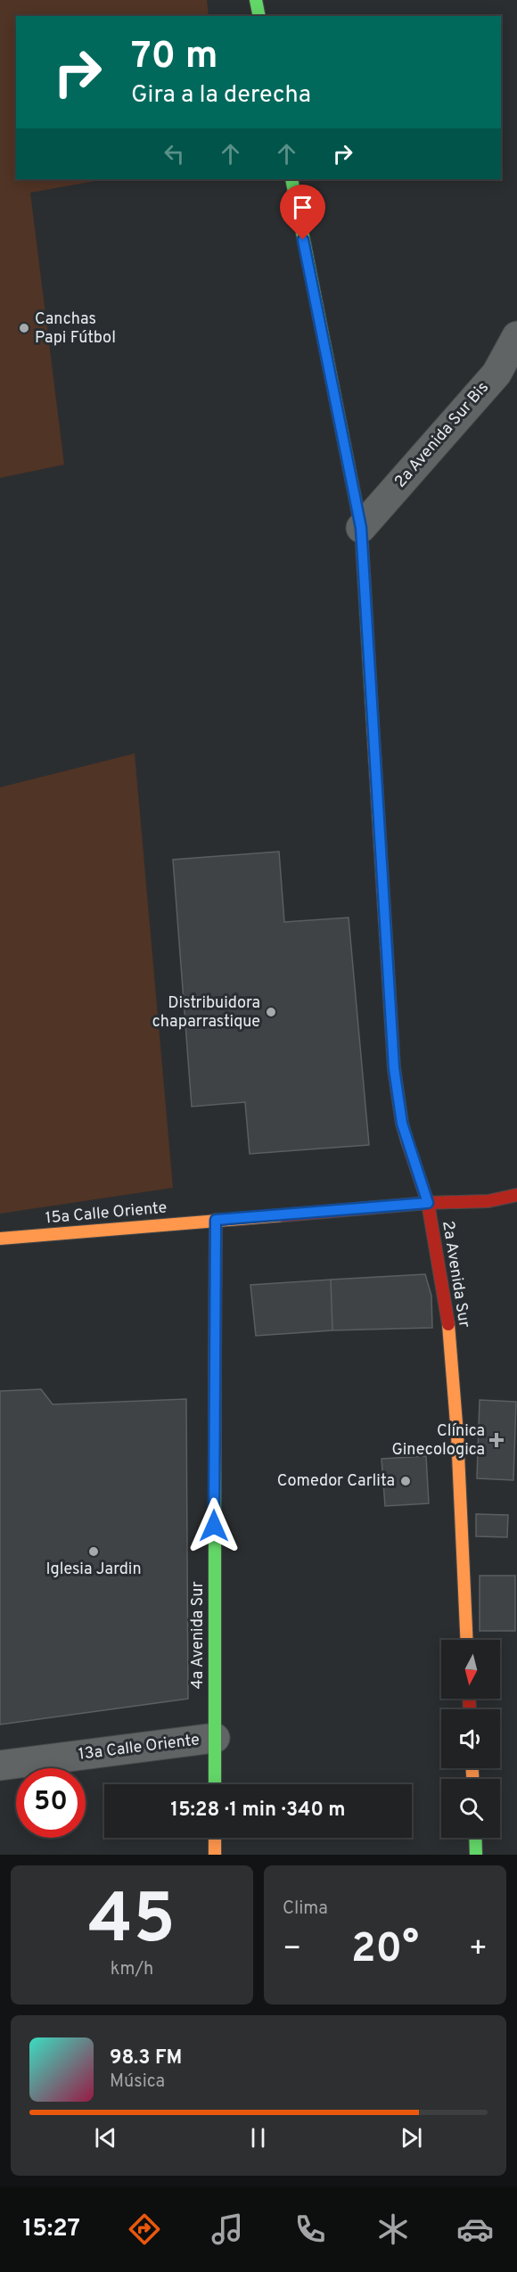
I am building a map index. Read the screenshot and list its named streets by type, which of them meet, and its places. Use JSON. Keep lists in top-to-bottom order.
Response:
{
  "streets": {
    "main road": ["15a Calle Oriente", "2a Avenida Sur", "4a Avenida Sur"],
    "street": ["2a Avenida Sur Bis", "13a Calle Oriente"]
  },
  "crossings": [
    ["2a Avenida Sur Bis", "2a Avenida Sur"],
    ["15a Calle Oriente", "2a Avenida Sur"],
    ["15a Calle Oriente", "4a Avenida Sur"],
    ["4a Avenida Sur", "13a Calle Oriente"]
  ],
  "places": {
    "other": [
      "Canchas Papi Fútbol",
      "Distribuidora chaparrastique",
      "Comedor Carlita",
      "Iglesia Jardin"
    ],
    "health": ["Clínica Ginecologica"]
  },
  "north": "bottom",
  "page": {
    "turn": ["70 m", "Gira a la derecha"],
    "limit": "50",
    "trip": "15:28 · 1 min · 340 m",
    "tile": [
      ["45", "km/h"],
      "Clima"
    ],
    "heat": ["−", "20°", "+"],
    "song": ["98.3 FM", "Música"],
    "tabs": "15:27"
  }
}
